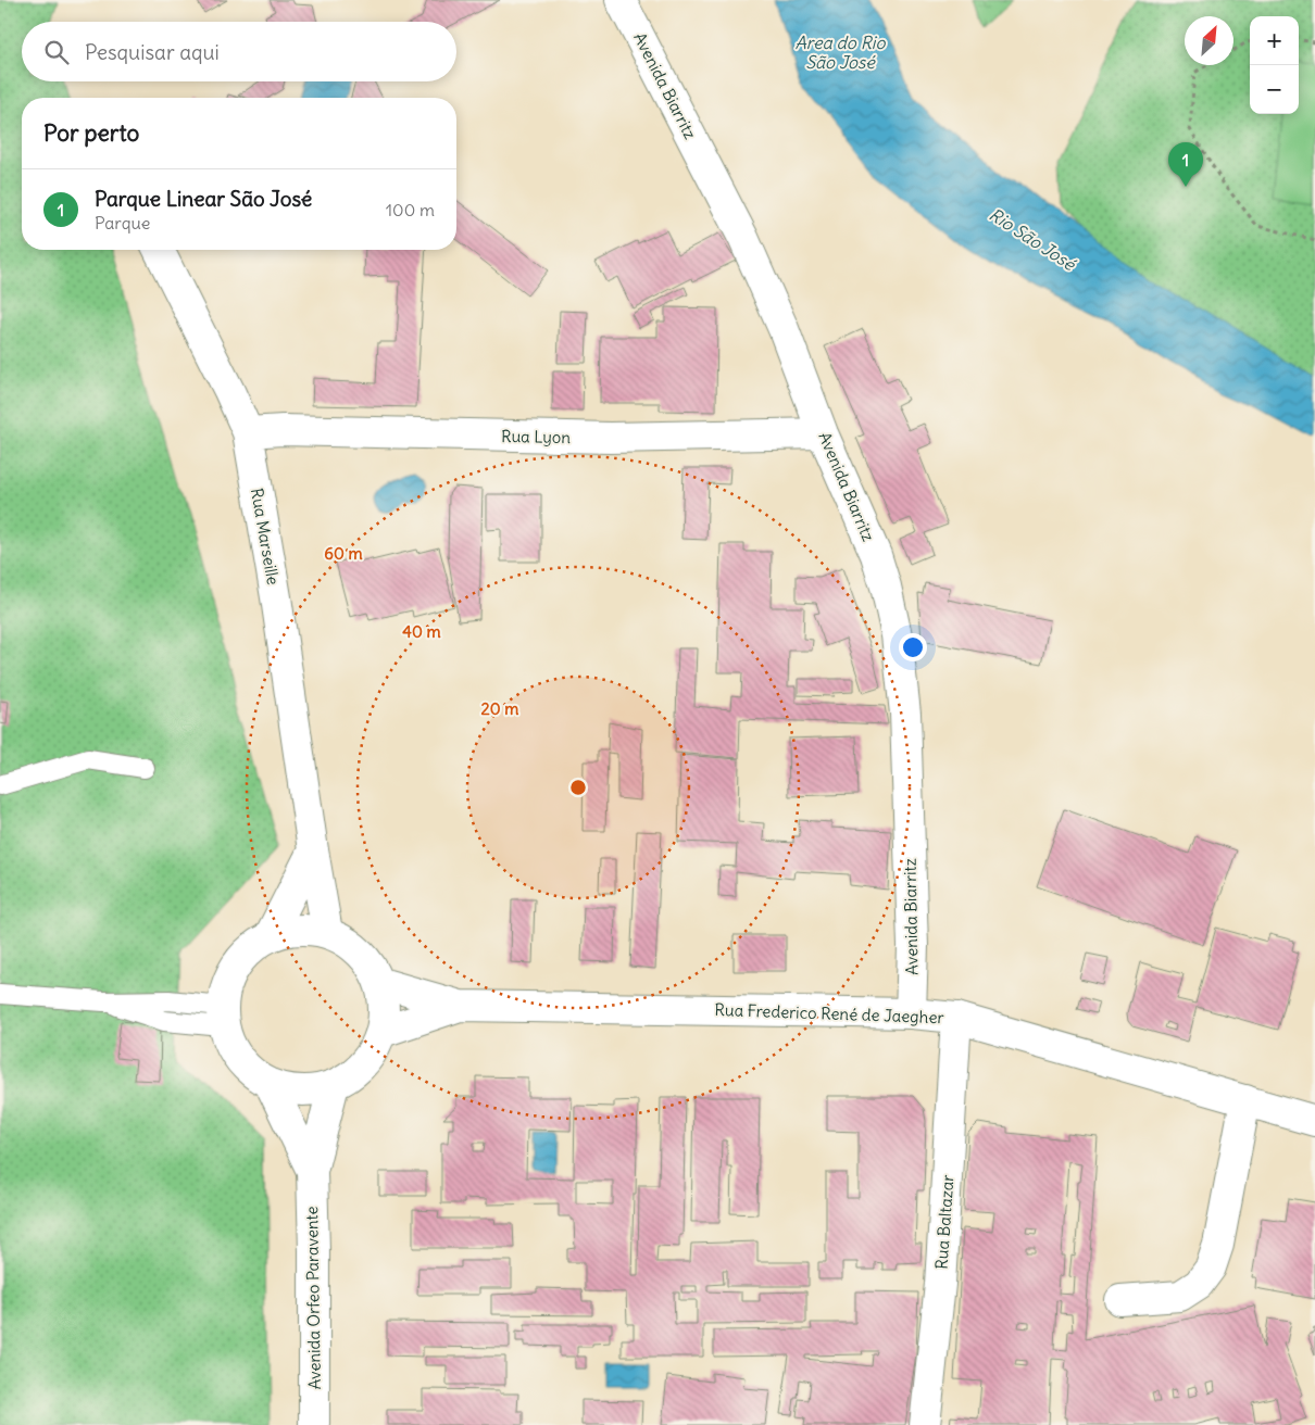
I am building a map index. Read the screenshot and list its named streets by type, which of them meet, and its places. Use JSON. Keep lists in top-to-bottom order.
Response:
{
  "streets": {
    "street": [
      "Avenida Biarritz",
      "Rua Lyon",
      "Rua Marseille",
      "Rua Frederico René de Jaegher",
      "Rua Baltazar",
      "Avenida Orfeo Paravente"
    ]
  },
  "crossings": [
    ["Avenida Biarritz", "Rua Lyon"],
    ["Avenida Biarritz", "Rua Frederico René de Jaegher"],
    ["Rua Lyon", "Rua Marseille"],
    ["Rua Marseille", "Rua Frederico René de Jaegher"],
    ["Rua Marseille", "Avenida Orfeo Paravente"],
    ["Rua Frederico René de Jaegher", "Rua Baltazar"],
    ["Rua Frederico René de Jaegher", "Avenida Orfeo Paravente"]
  ],
  "water": ["Area do Rio São José", "Rio São José"],
  "north": "top right",
  "page": {
    "map_buttons": ["+", "−"],
    "search": "Pesquisar aqui",
    "heading": "Por perto",
    "pins": "1",
    "list": [
      {
        "mark": "1",
        "name": "Parque Linear São José",
        "note": "Parque",
        "value": "100 m"
      }
    ]
  },
  "rings": ["60 m", "40 m", "20 m"]
}
